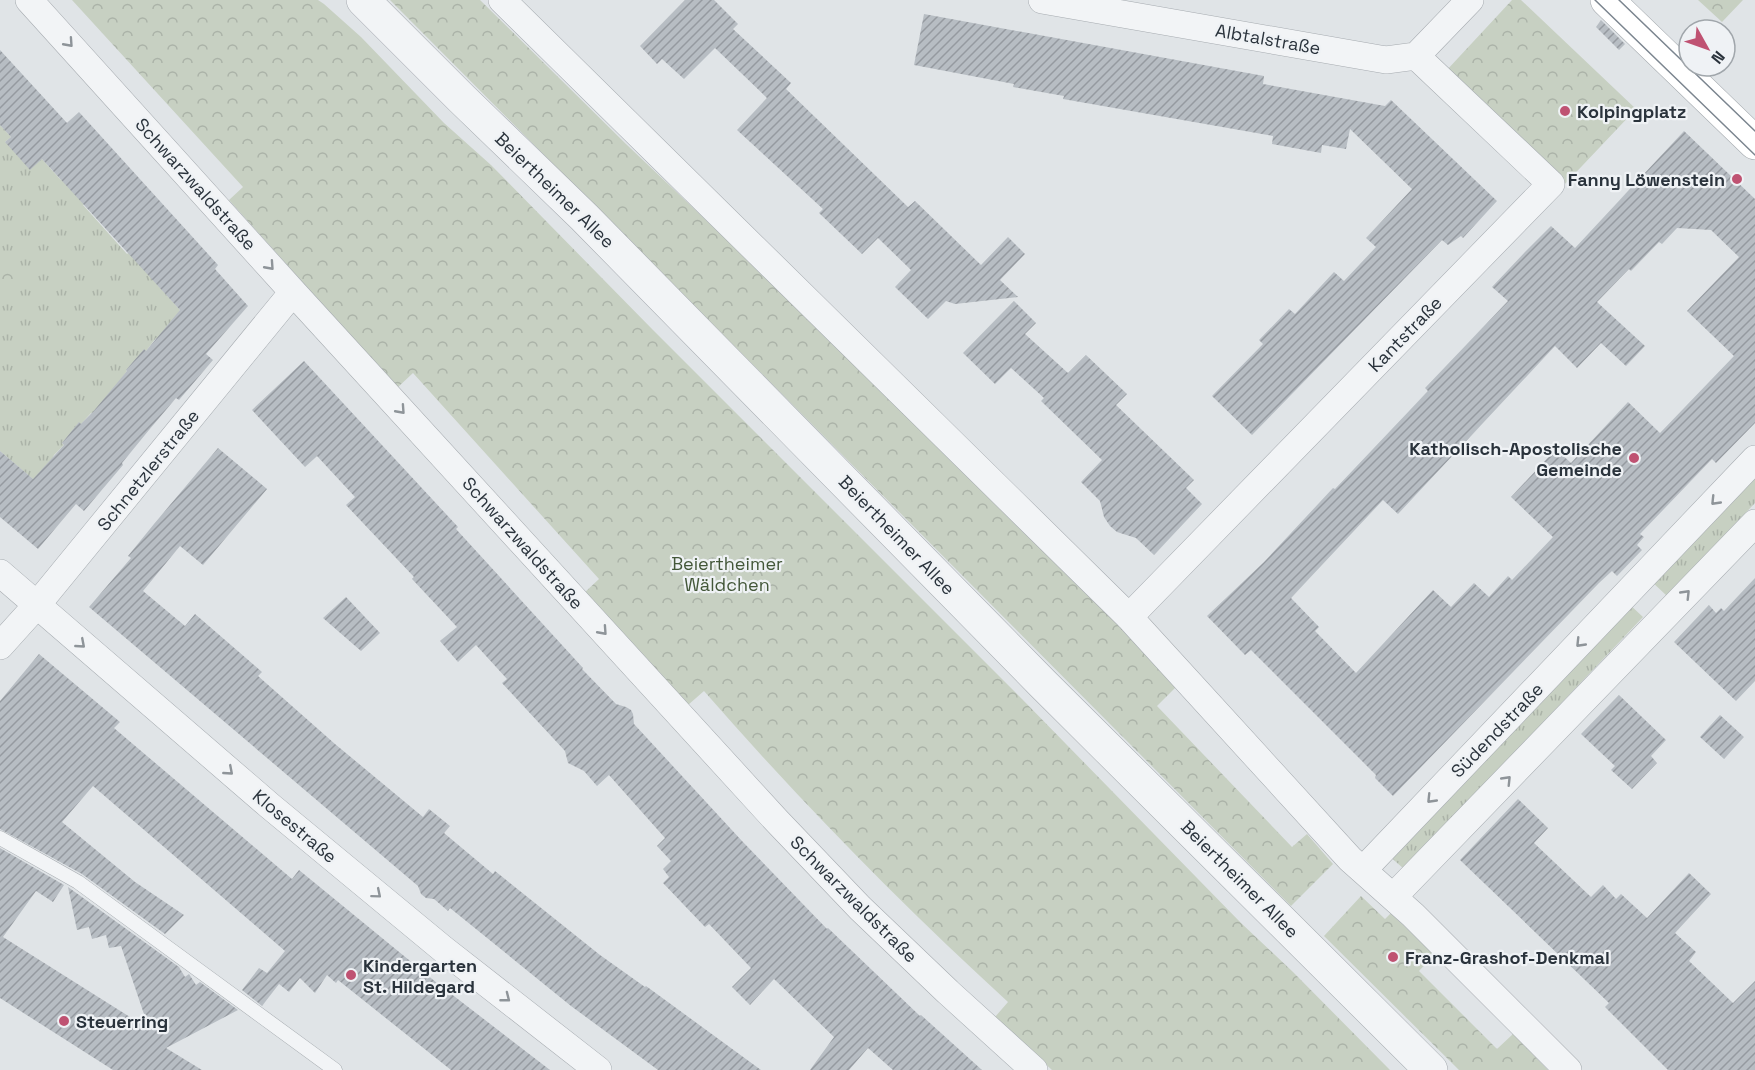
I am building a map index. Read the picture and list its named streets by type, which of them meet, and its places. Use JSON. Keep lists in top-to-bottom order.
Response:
{
  "streets": {
    "street": [
      "Albtalstraße",
      "Schwarzwaldstraße",
      "Beiertheimer Allee",
      "Kantstraße",
      "Schnetzlerstraße",
      "Südendstraße",
      "Klosestraße"
    ]
  },
  "crossings": [
    ["Albtalstraße", "Kantstraße"],
    ["Schwarzwaldstraße", "Schnetzlerstraße"],
    ["Schnetzlerstraße", "Klosestraße"]
  ],
  "one_way": ["Schwarzwaldstraße", "Klosestraße"],
  "parks": ["Beiertheimer Wäldchen"],
  "places": [
    "Kolpingplatz",
    "Fanny Löwenstein",
    "Katholisch-Apostolische Gemeinde",
    "Franz-Grashof-Denkmal",
    "Kindergarten St. Hildegard",
    "Steuerring"
  ],
  "north": "bottom right"
}
